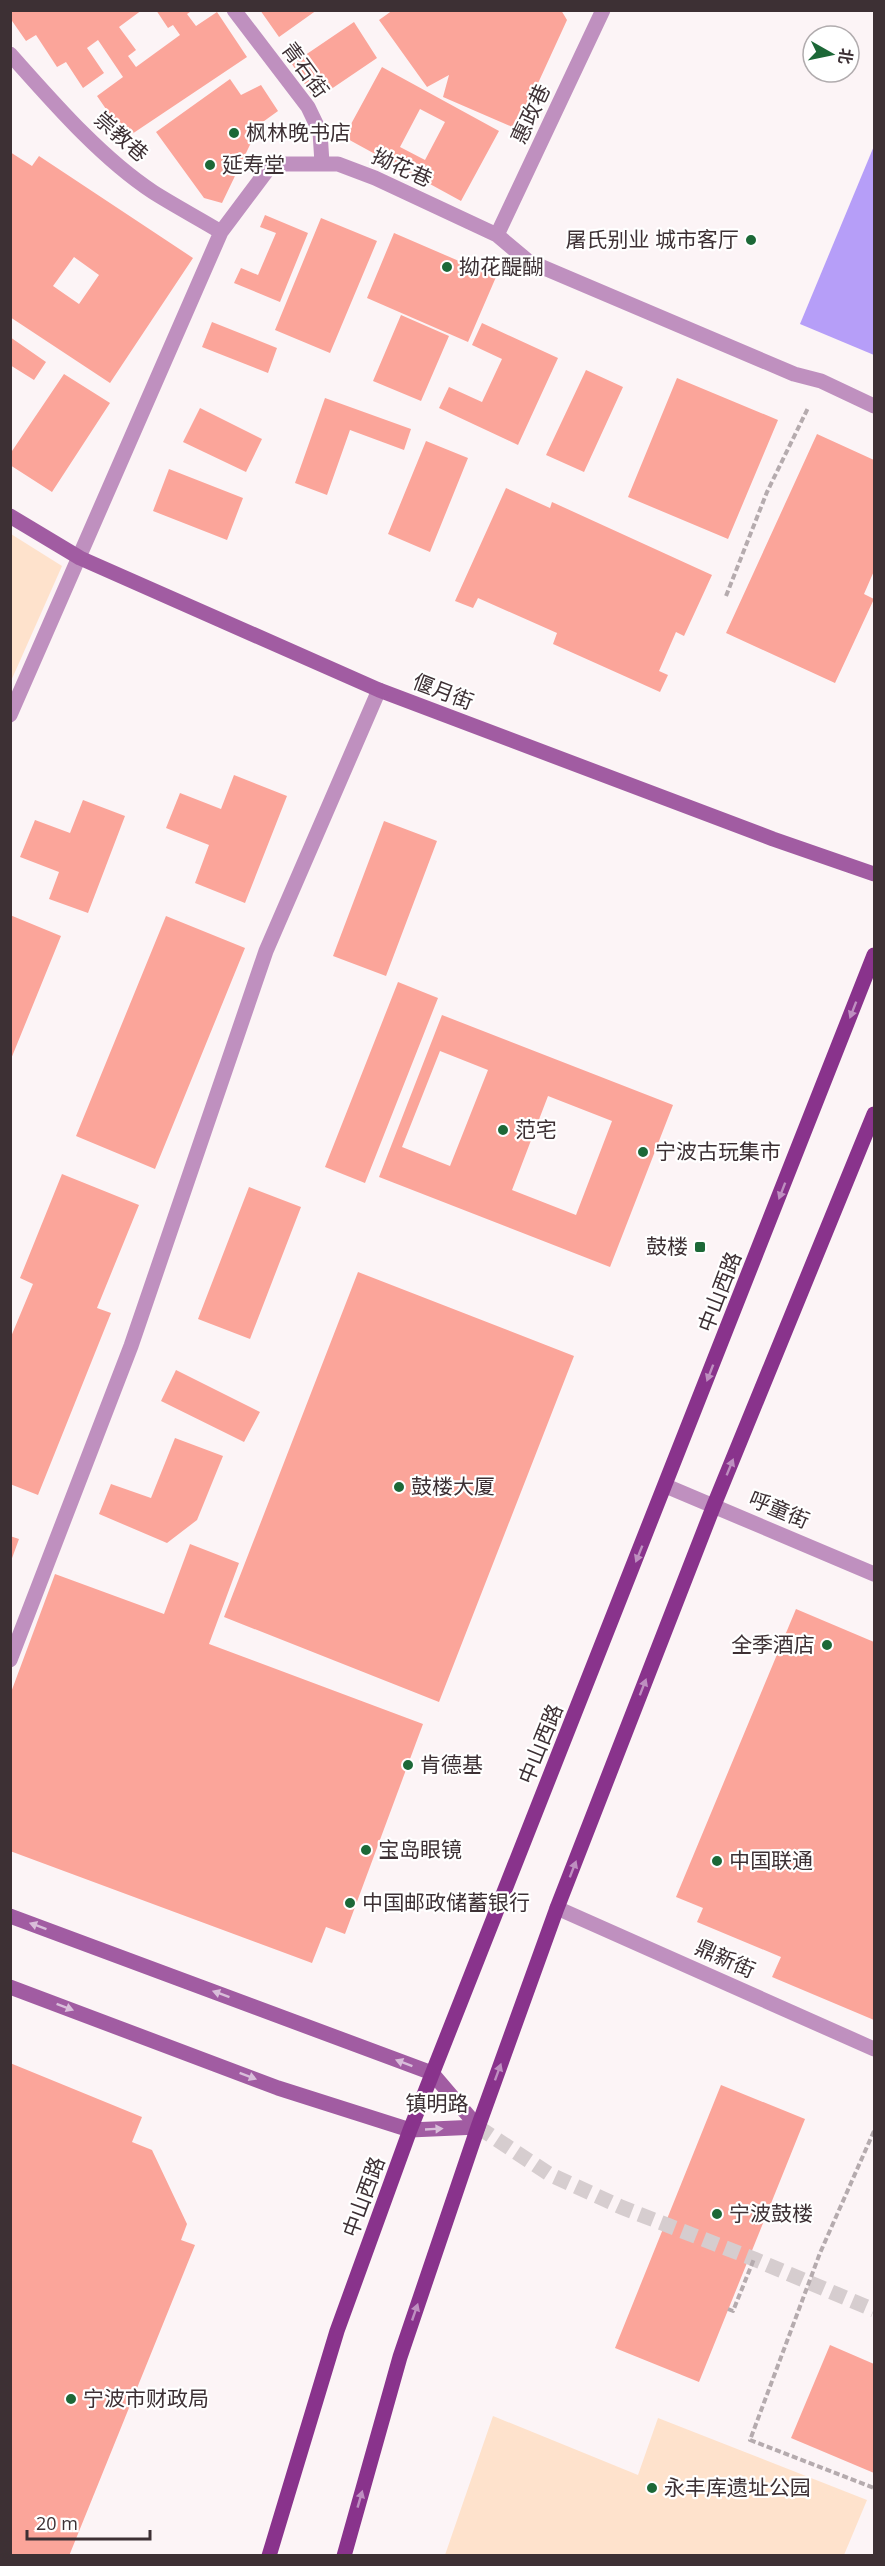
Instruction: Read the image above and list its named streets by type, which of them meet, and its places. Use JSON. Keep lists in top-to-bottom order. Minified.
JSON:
{"streets":{"main road":["偃月街","中山西路","镇明路"],"street":["青石街","惠政巷","崇教巷","拗花巷","呼童街","鼎新街"]},"crossings":[["青石街","拗花巷"],["惠政巷","拗花巷"],["崇教巷","拗花巷"],["拗花巷","偃月街"],["中山西路","呼童街"],["中山西路","镇明路"]],"places":{"other":["枫林晚书店","延寿堂","屠氏别业 城市客厅","拗花醍醐","范宅","宁波古玩集市","鼓楼大厦","全季酒店","肯德基","宝岛眼镜","中国联通","中国邮政储蓄银行","宁波鼓楼","宁波市财政局","永丰库遗址公园"],"transit":["鼓楼"]},"scale_bar":"20 m","north":"right"}
